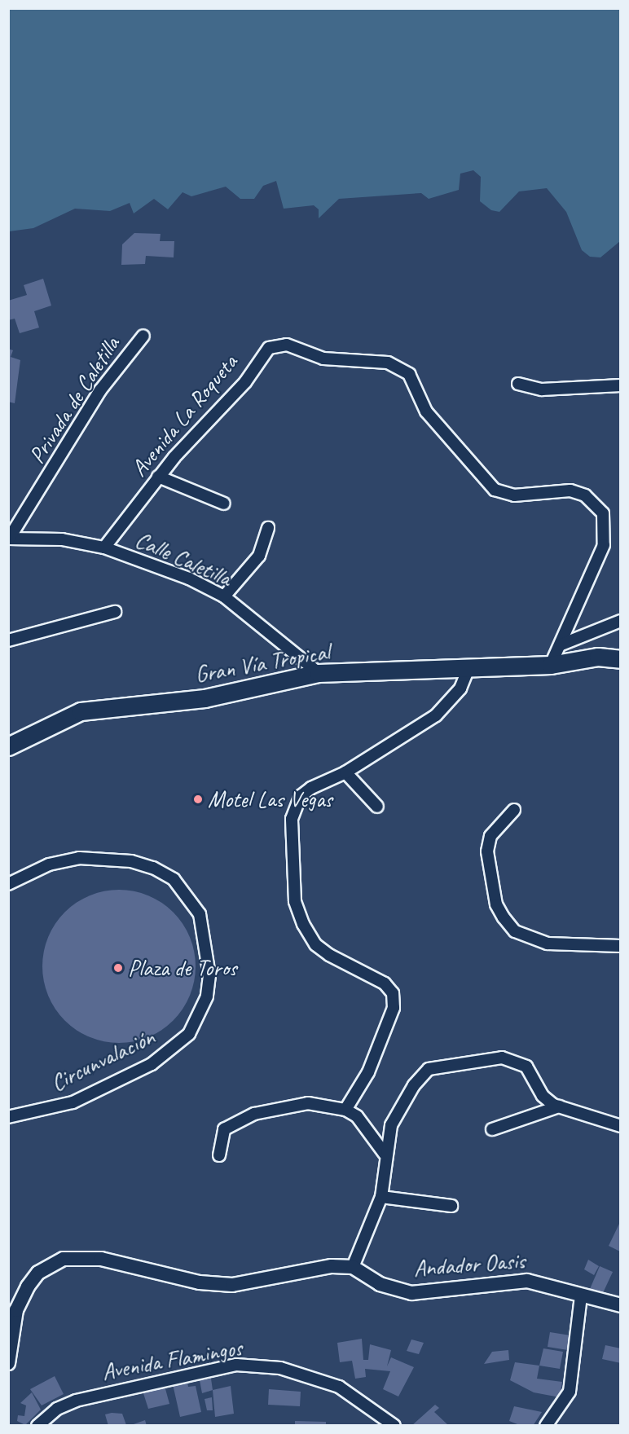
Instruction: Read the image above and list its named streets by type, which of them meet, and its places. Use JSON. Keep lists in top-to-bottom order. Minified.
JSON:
{"streets":{"main road":["Gran Vía Tropical"],"street":["Privada de Caletilla","Avenida La Roqueta","Calle Caletilla","Circunvalación","Andador Oasis","Avenida Flamingos"]},"crossings":[["Privada de Caletilla","Calle Caletilla"],["Avenida La Roqueta","Calle Caletilla"],["Avenida La Roqueta","Gran Vía Tropical"],["Calle Caletilla","Gran Vía Tropical"]],"places":["Motel Las Vegas","Plaza de Toros"]}
